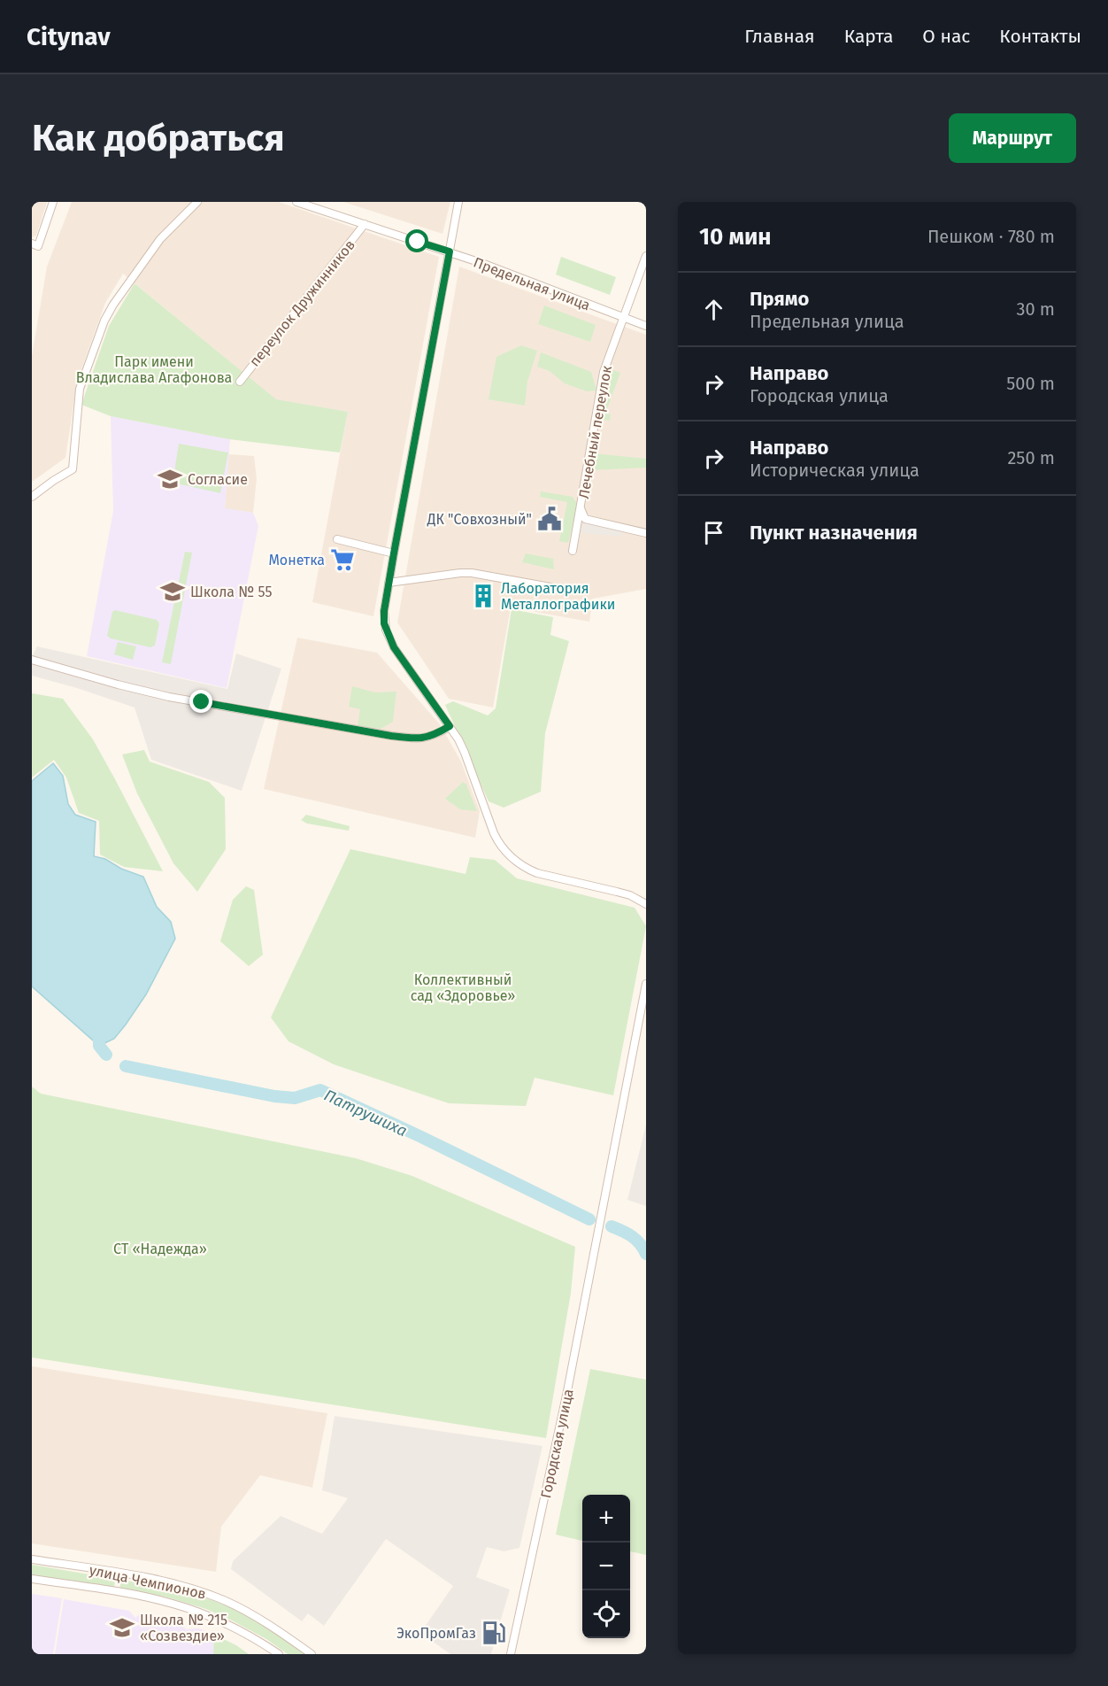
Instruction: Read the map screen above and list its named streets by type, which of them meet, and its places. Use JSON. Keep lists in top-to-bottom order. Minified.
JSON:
{"streets":{"street":["Предельная улица","переулок Дружинников","Лечебный переулок","Городская улица","улица Чемпионов"]},"crossings":[["Предельная улица","переулок Дружинников"],["Предельная улица","Лечебный переулок"]],"water":["Патрушиха"],"parks":["Парк имени Владислава Агафонова","Коллективный сад «Здоровье»","СТ «Надежда»"],"places":{"school or university":["Согласие","Школа № 55","Школа № 215 «Созвездие»"],"public building":["ДК \"Совхозный\""],"supermarket":["Монетка"],"building":["Лаборатория Металлографики"],"fuel station":["ЭкоПромГаз"]},"page":{"header":"Citynav","nav":["Главная","Карта","О нас","Контакты"],"buttons":"Маршрут","title":"Как добраться","heading":["10 мин","Пешком · 780 m"],"list":[["Прямо","Предельная улица","30 m"],["Направо","Городская улица","500 m"],["Направо","Историческая улица","250 m"],"Пункт назначения"],"map_buttons":["+","−"]}}
